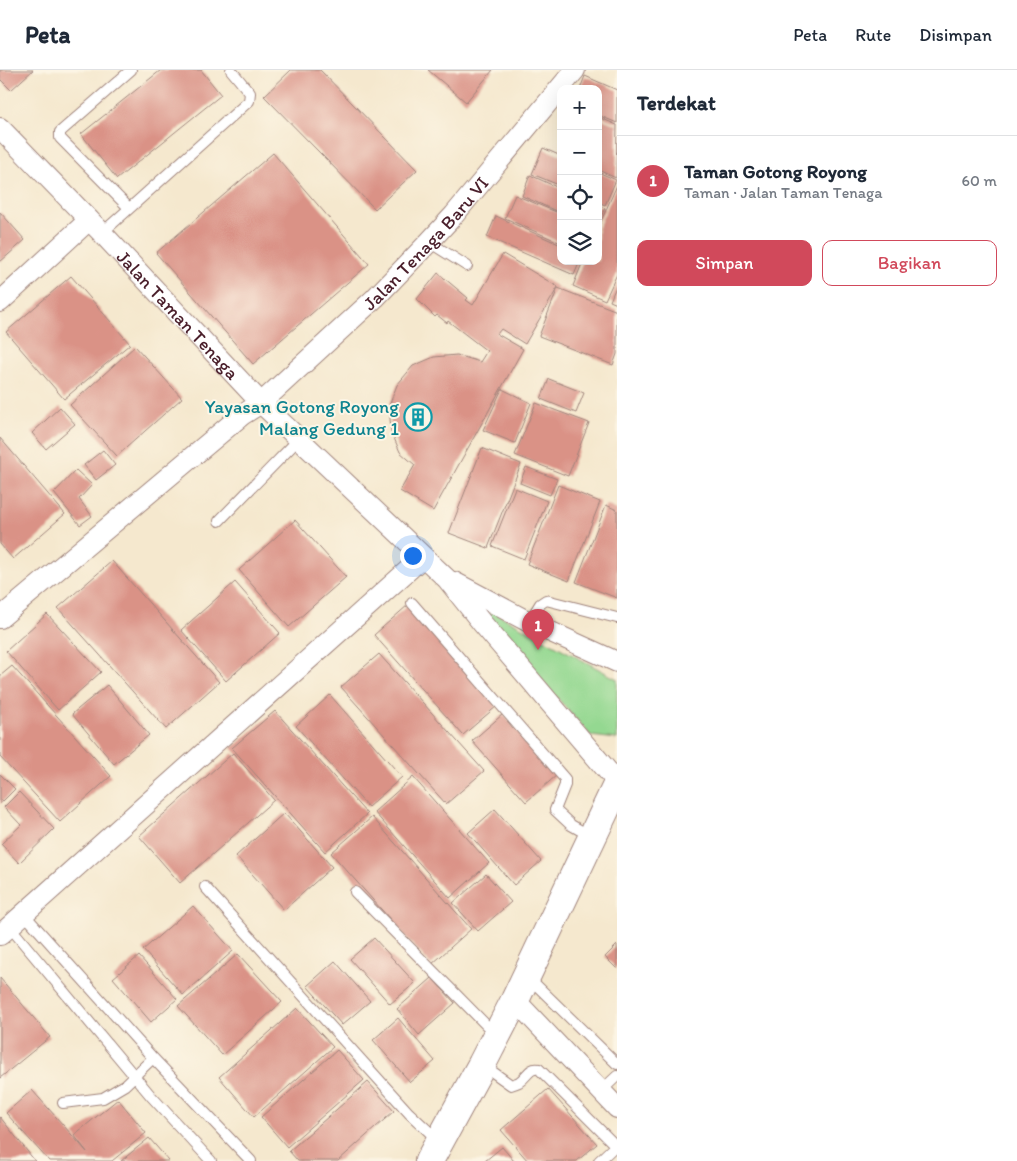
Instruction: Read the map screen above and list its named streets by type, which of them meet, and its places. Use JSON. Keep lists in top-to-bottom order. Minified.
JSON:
{"streets":{"street":["Jalan Tenaga Baru VI","Jalan Taman Tenaga"]},"crossings":[["Jalan Tenaga Baru VI","Jalan Taman Tenaga"]],"places":{"building":["Yayasan Gotong Royong Malang Gedung 1"]},"page":{"header":"Peta","nav":["Peta","Rute","Disimpan"],"heading":"Terdekat","map_buttons":["+","−"],"list":[{"mark":"1","name":"Taman Gotong Royong","note":"Taman · Jalan Taman Tenaga","value":"60 m"}],"buttons":["Simpan","Bagikan"],"pins":"1"}}
